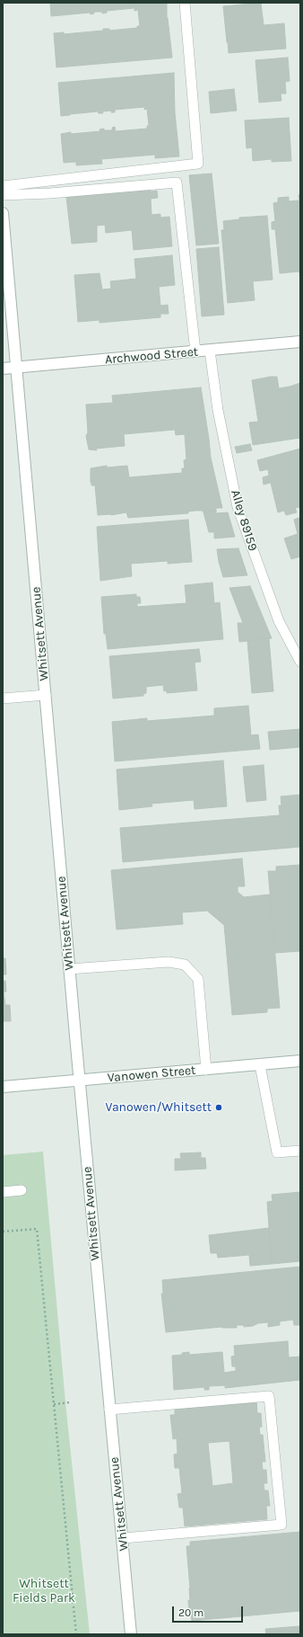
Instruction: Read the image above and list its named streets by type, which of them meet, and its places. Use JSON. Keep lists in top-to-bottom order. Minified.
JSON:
{"streets":{"main road":["Archwood Street","Whitsett Avenue","Vanowen Street"],"lane":["Alley 89159"]},"crossings":[["Archwood Street","Alley 89159"],["Archwood Street","Whitsett Avenue"],["Whitsett Avenue","Vanowen Street"]],"parks":["Whitsett Fields Park"],"places":["Vanowen/Whitsett"],"scale_bar":"20 m"}
